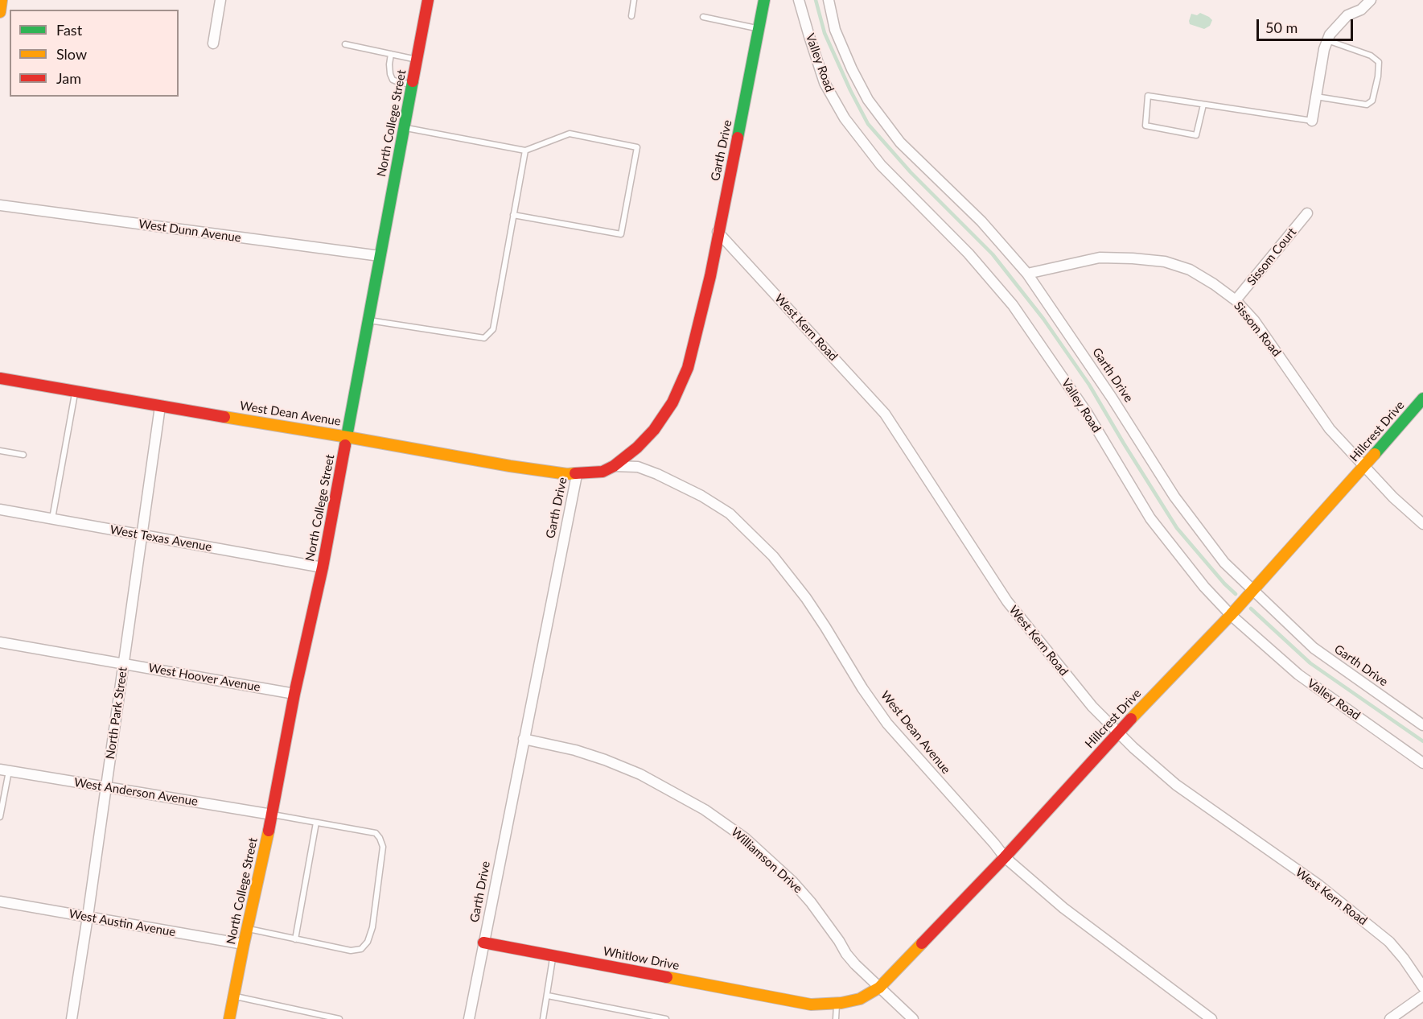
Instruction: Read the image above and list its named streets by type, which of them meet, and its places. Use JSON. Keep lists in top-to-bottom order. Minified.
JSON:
{"streets":{"street":["Valley Road","North College Street","Garth Drive","West Dunn Avenue","Sissom Court","West Kern Road","Sissom Road","West Dean Avenue","Hillcrest Drive","West Texas Avenue","West Hoover Avenue","North Park Street","West Anderson Avenue","Williamson Drive","West Austin Avenue","Whitlow Drive"]},"crossings":[["Valley Road","Hillcrest Drive"],["North College Street","West Dunn Avenue"],["North College Street","West Dean Avenue"],["North College Street","West Texas Avenue"],["North College Street","West Hoover Avenue"],["North College Street","West Anderson Avenue"],["North College Street","West Austin Avenue"],["Garth Drive","West Kern Road"],["Garth Drive","Sissom Road"],["Garth Drive","West Dean Avenue"],["Garth Drive","Hillcrest Drive"],["Garth Drive","Williamson Drive"],["Garth Drive","Whitlow Drive"],["Sissom Court","Sissom Road"],["West Kern Road","Hillcrest Drive"],["Sissom Road","Hillcrest Drive"],["West Dean Avenue","Hillcrest Drive"],["West Dean Avenue","North Park Street"],["Hillcrest Drive","Williamson Drive"],["Hillcrest Drive","Whitlow Drive"],["West Texas Avenue","North Park Street"],["West Hoover Avenue","North Park Street"],["North Park Street","West Anderson Avenue"],["North Park Street","West Austin Avenue"]],"legend":["Fast","Slow","Jam"],"scale_bar":"50 m"}
